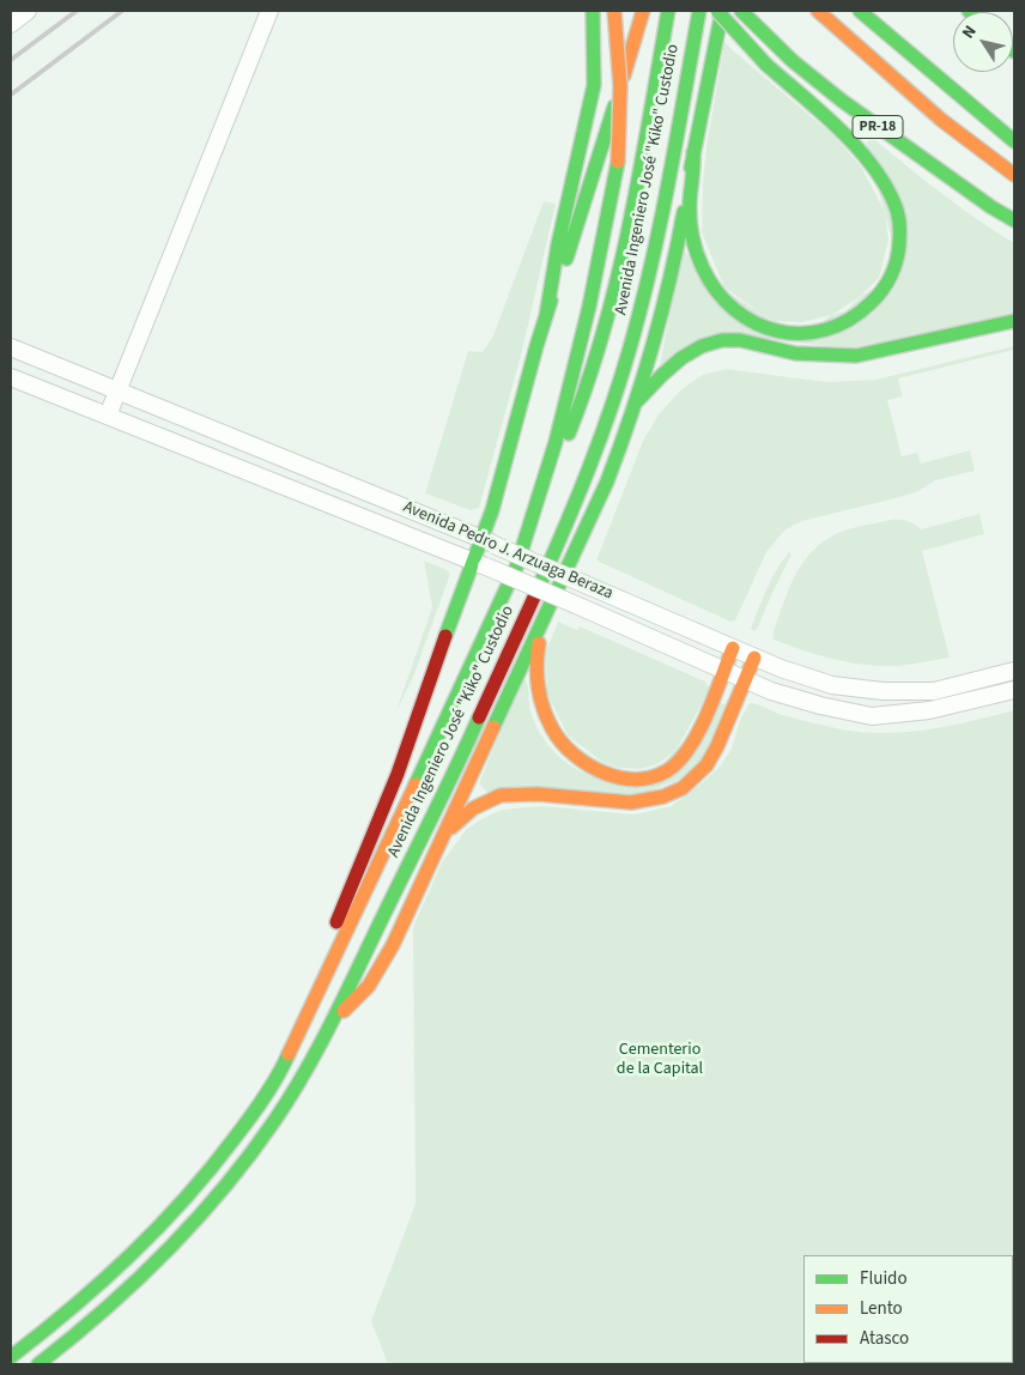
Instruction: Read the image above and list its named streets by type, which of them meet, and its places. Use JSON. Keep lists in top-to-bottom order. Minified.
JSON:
{"streets":{"main road":["PR-18","Avenida Ingeniero José \"Kiko\" Custodio"],"street":["Avenida Pedro J. Arzuaga Beraza"]},"parks":["Cementerio de la Capital"],"legend":["Fluido","Lento","Atasco"],"north":"top left"}
